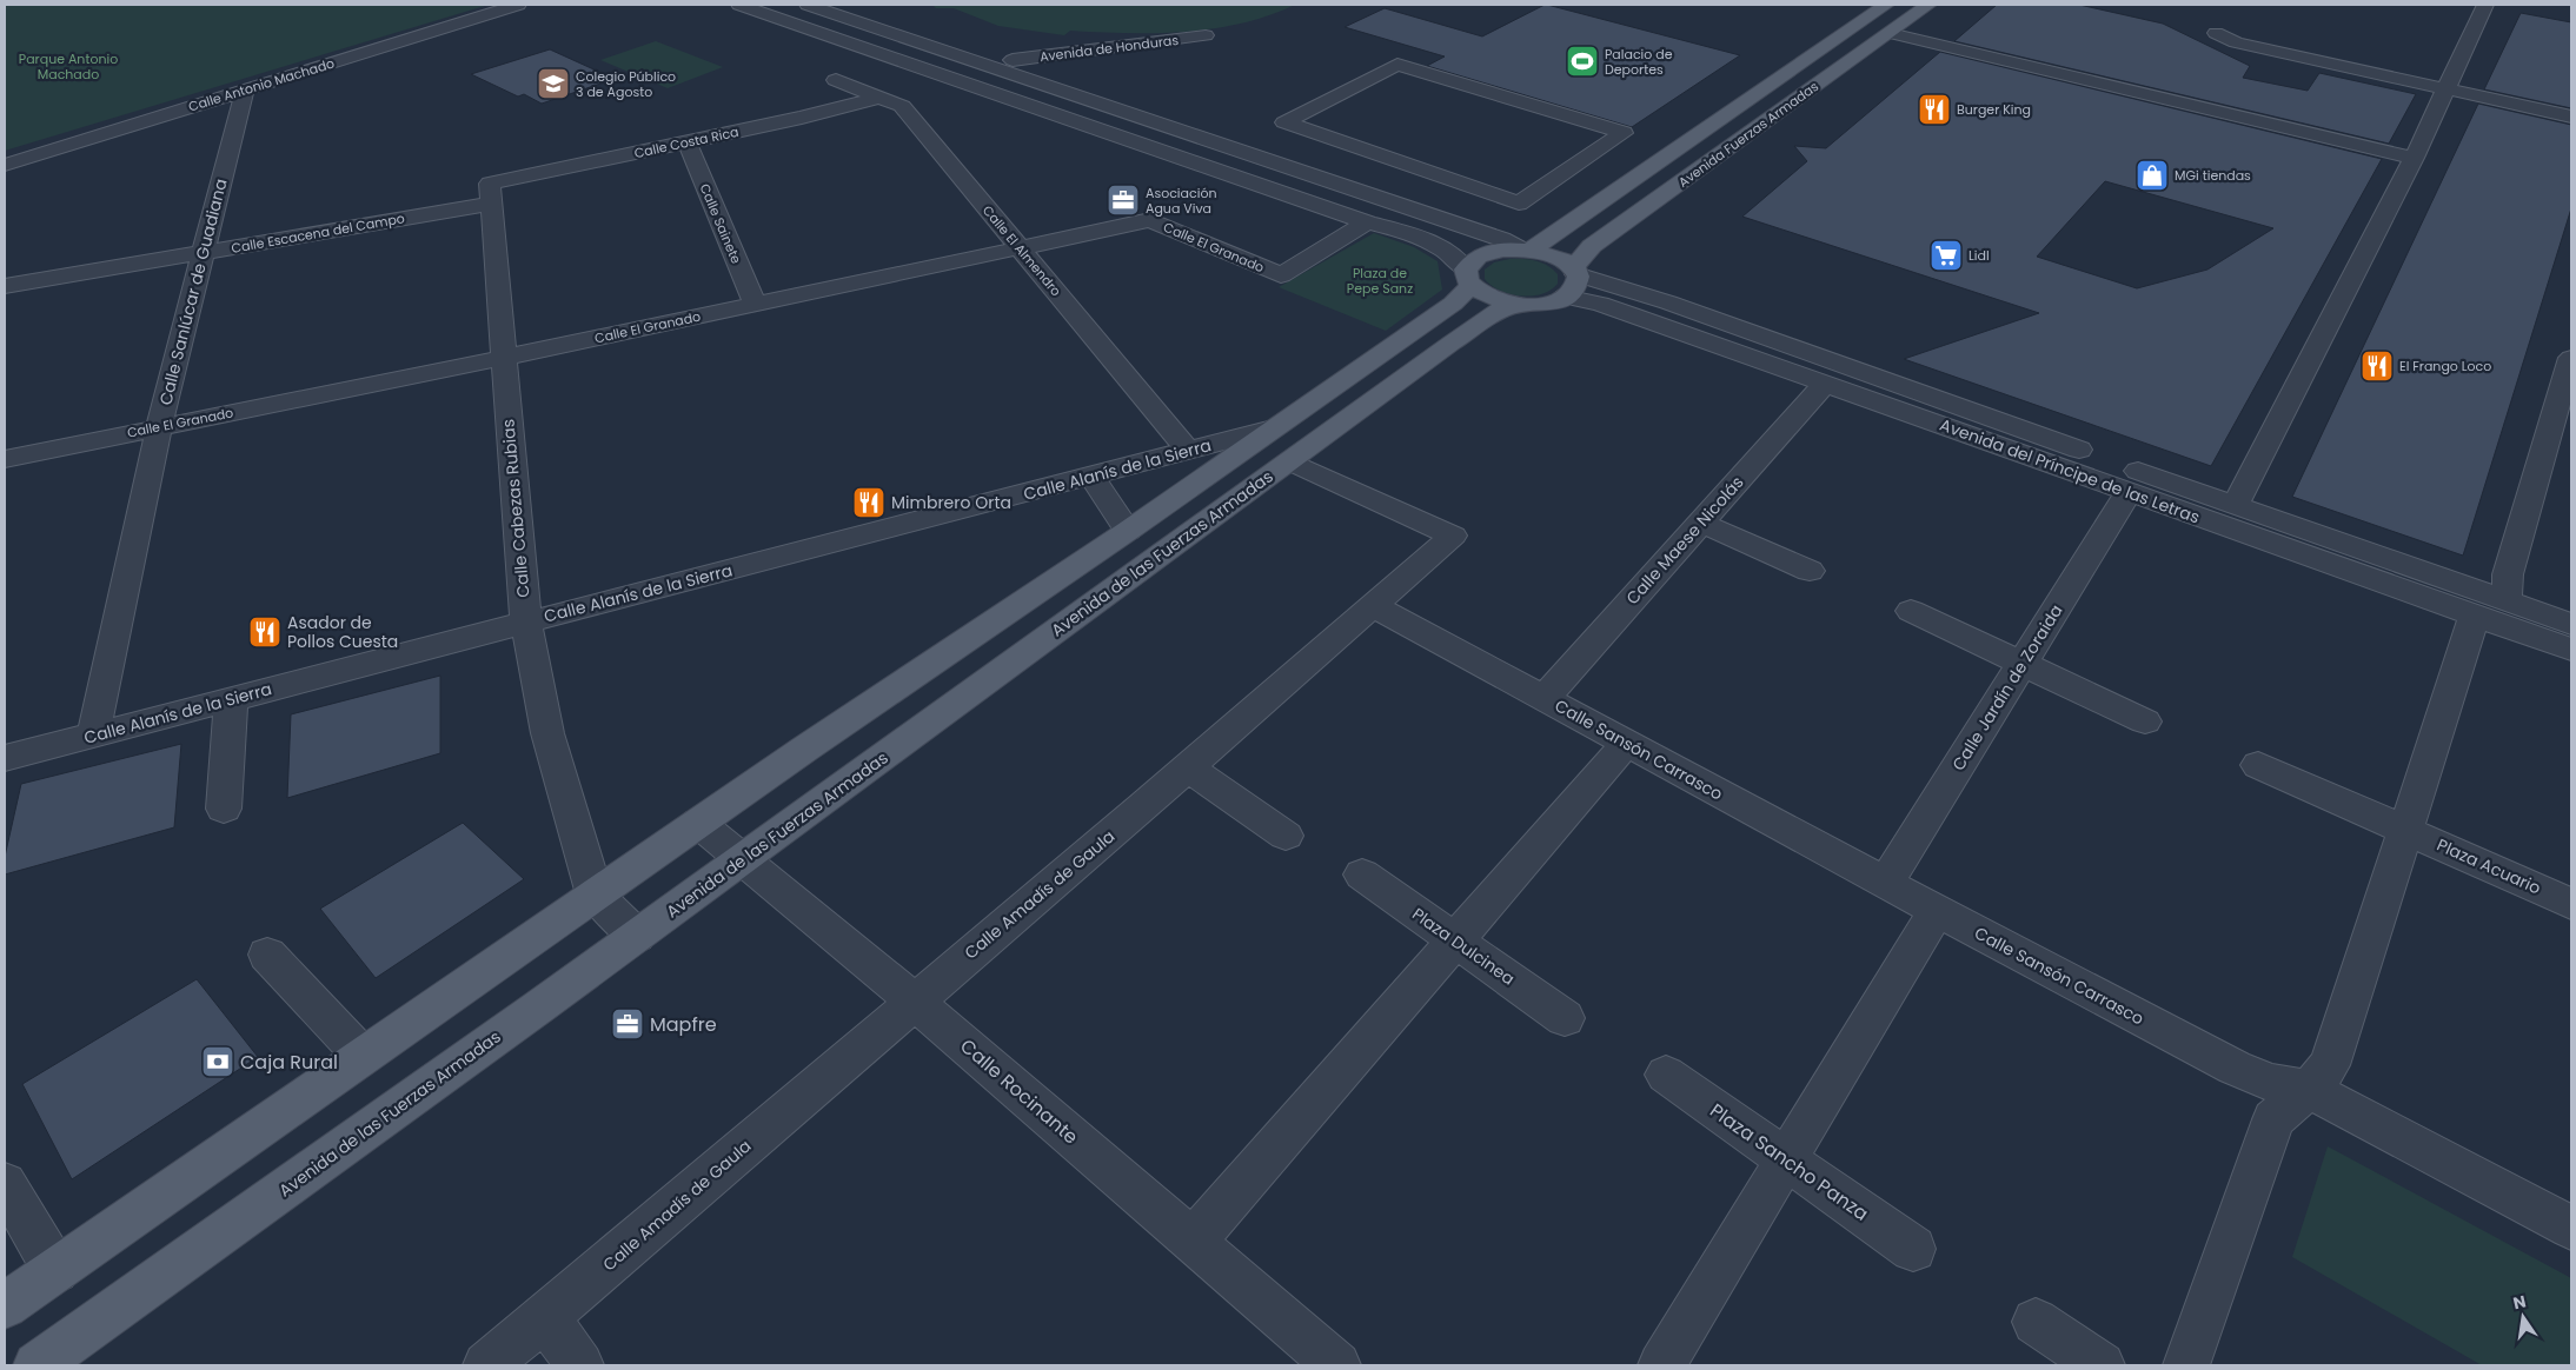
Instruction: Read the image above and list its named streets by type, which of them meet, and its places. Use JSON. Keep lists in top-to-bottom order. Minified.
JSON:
{"streets":{"main road":["Avenida Fuerzas Armadas","Avenida de las Fuerzas Armadas"],"street":["Avenida de Honduras","Calle Antonio Machado","Calle Costa Rica","Calle Sainete","Calle Escacena del Campo","Calle El Granado","Calle El Almendro","Calle Sanlúcar de Guadiana","Calle Alanís de la Sierra","Avenida del Príncipe de las Letras","Calle Cabezas Rubias","Calle Maese Nicolás","Calle Jardín de Zoraida","Calle Sansón Carrasco","Plaza Acuario","Calle Amadís de Gaula","Plaza Dulcinea","Calle Rocinante","Plaza Sancho Panza"]},"crossings":[["Calle Antonio Machado","Calle Sanlúcar de Guadiana"],["Avenida Fuerzas Armadas","Avenida del Príncipe de las Letras"],["Calle Costa Rica","Calle Sainete"],["Calle Costa Rica","Calle Escacena del Campo"],["Calle Costa Rica","Calle El Almendro"],["Calle Costa Rica","Calle Cabezas Rubias"],["Calle Sainete","Calle El Granado"],["Calle Escacena del Campo","Calle Sanlúcar de Guadiana"],["Calle Escacena del Campo","Calle Cabezas Rubias"],["Calle El Granado","Calle El Almendro"],["Calle El Granado","Calle Sanlúcar de Guadiana"],["Calle El Granado","Calle Cabezas Rubias"],["Calle El Almendro","Calle Alanís de la Sierra"],["Calle Sanlúcar de Guadiana","Calle Alanís de la Sierra"],["Calle Alanís de la Sierra","Calle Cabezas Rubias"],["Avenida del Príncipe de las Letras","Calle Maese Nicolás"],["Avenida del Príncipe de las Letras","Calle Jardín de Zoraida"],["Calle Maese Nicolás","Calle Sansón Carrasco"],["Avenida de las Fuerzas Armadas","Calle Amadís de Gaula"],["Avenida de las Fuerzas Armadas","Calle Rocinante"],["Calle Jardín de Zoraida","Calle Sansón Carrasco"],["Calle Sansón Carrasco","Calle Amadís de Gaula"],["Calle Amadís de Gaula","Calle Rocinante"]],"parks":["Parque Antonio Machado","Plaza de Pepe Sanz"],"places":{"sports":["Palacio de Deportes"],"school or university":["Colegio Público 3 de Agosto"],"restaurant":["Burger King","El Frango Loco","Mimbrero Orta","Asador de Pollos Cuesta"],"shop":["MGi tiendas"],"office":["Asociación Agua Viva","Mapfre"],"supermarket":["Lidl"],"bank":["Caja Rural"]},"north":"top"}
